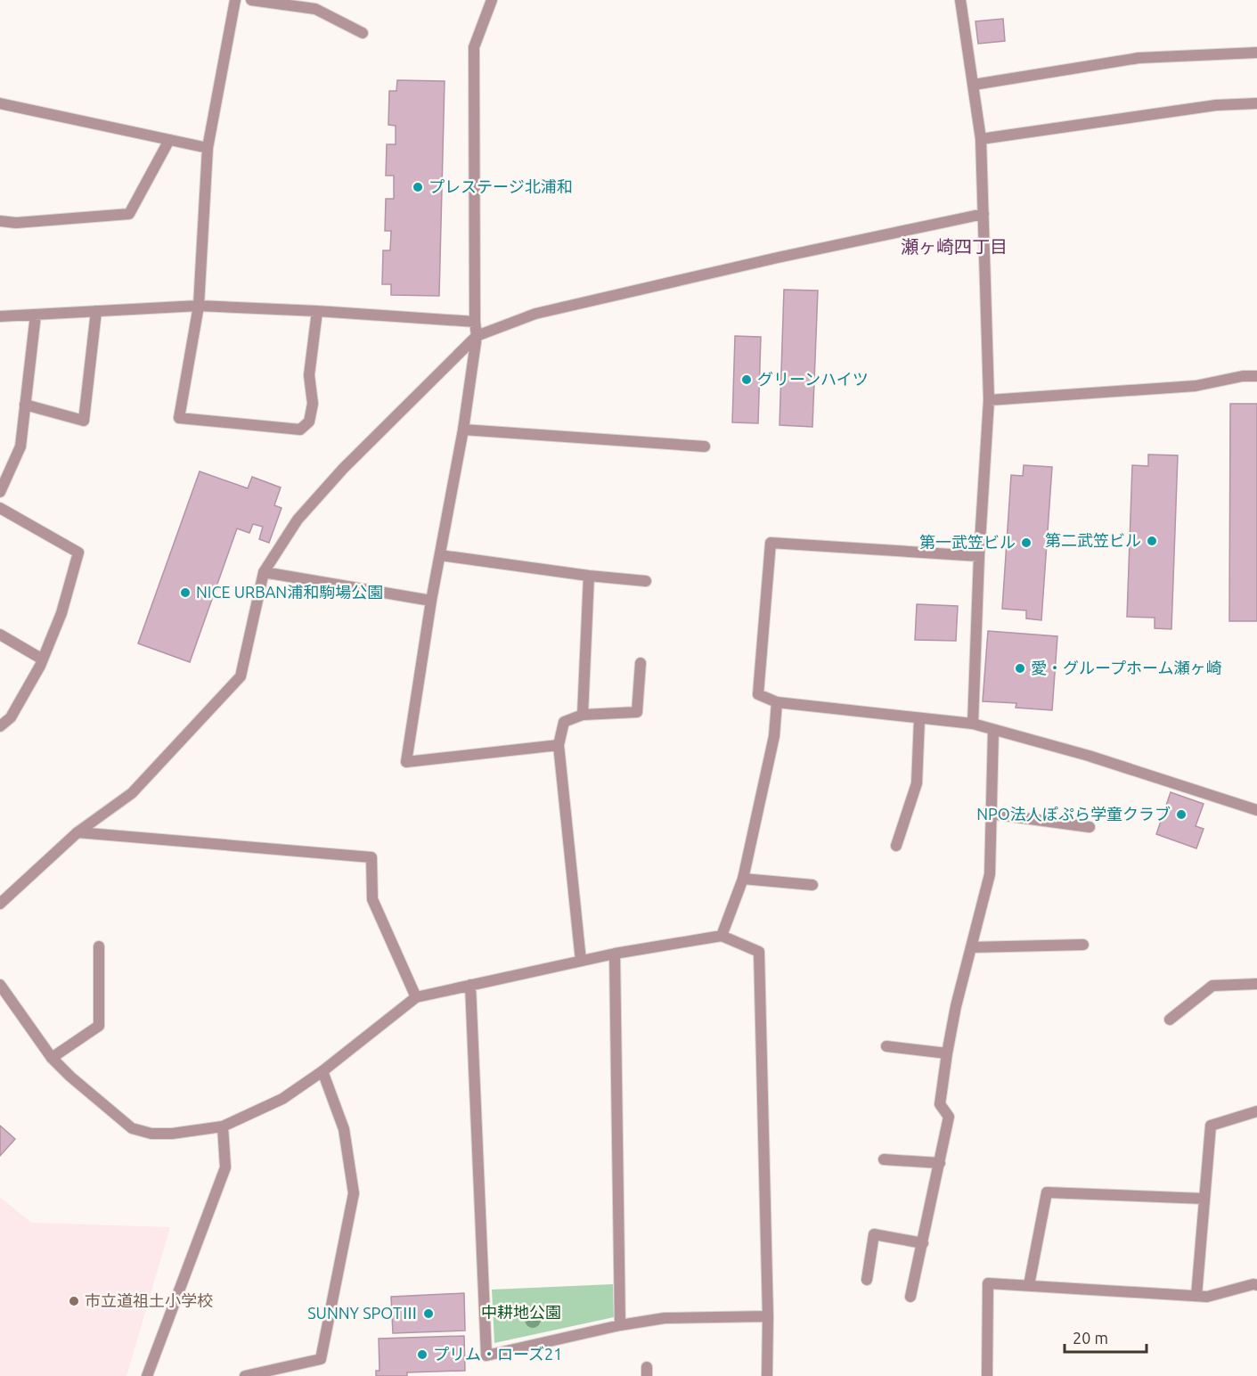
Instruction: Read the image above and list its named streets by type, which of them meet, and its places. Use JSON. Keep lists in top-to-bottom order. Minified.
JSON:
{"districts":["瀬ヶ崎四丁目"],"parks":["中耕地公園"],"places":["プレステージ北浦和","グリーンハイツ","第二武笠ビル","第一武笠ビル","NICE URBAN浦和駒場公園","愛・グループホーム瀬ヶ崎","NPO法人ぽぷら学童クラブ","市立道祖土小学校","SUNNY SPOTⅢ","プリム・ローズ21"],"scale_bar":"20 m"}
